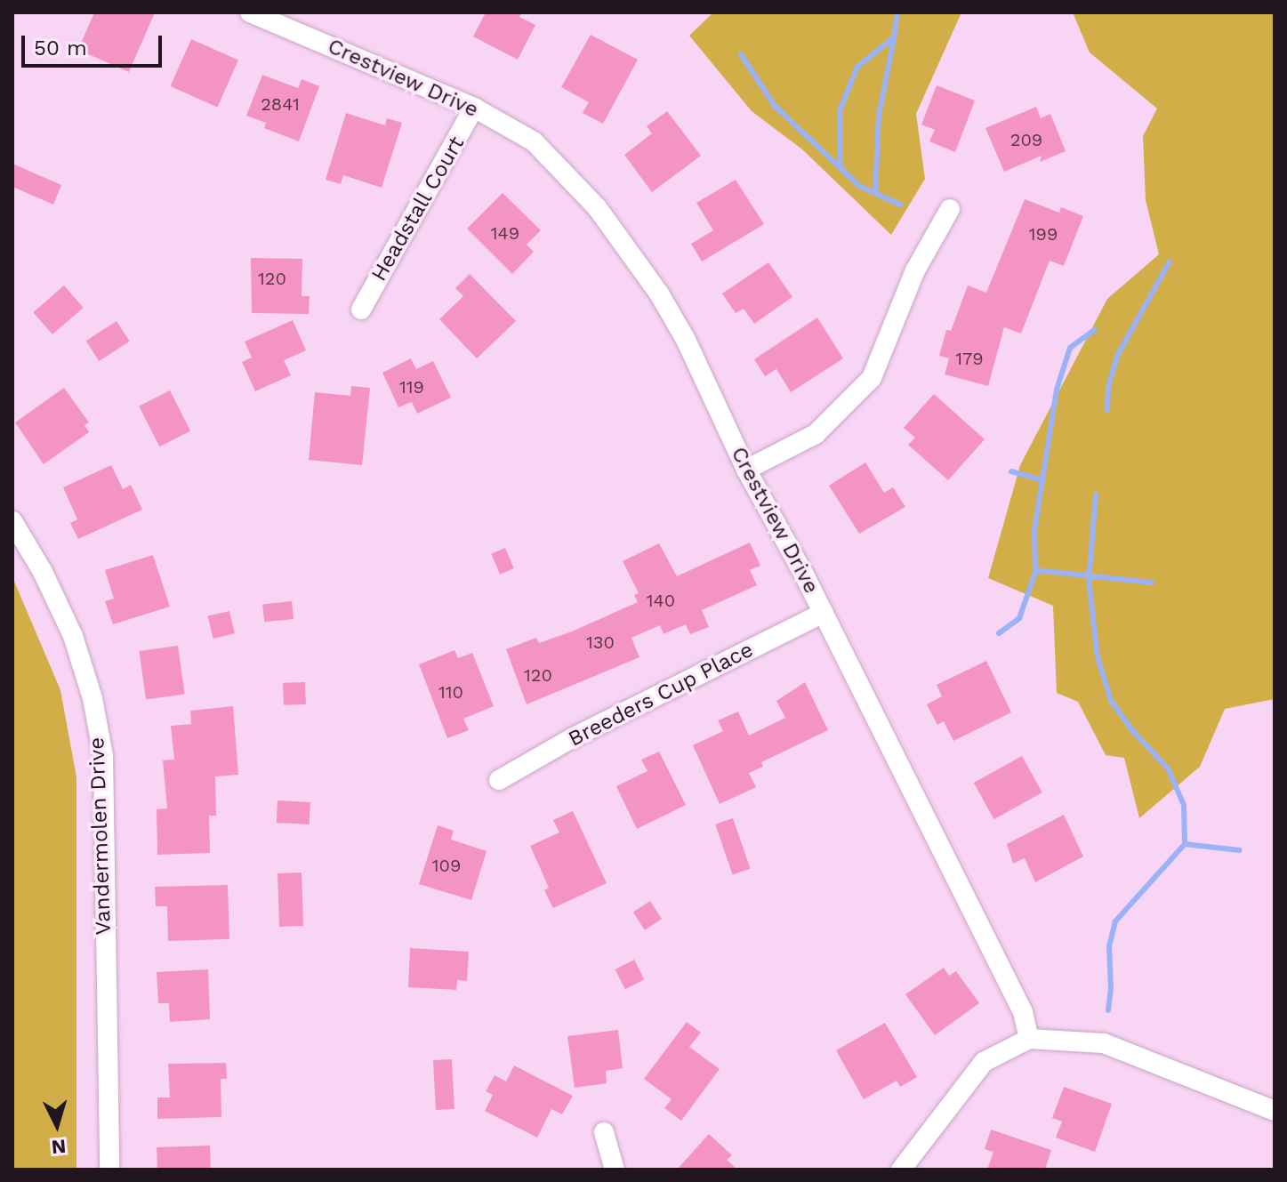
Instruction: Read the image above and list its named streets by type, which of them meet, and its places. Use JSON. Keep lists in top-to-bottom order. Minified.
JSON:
{"streets":{"street":["Crestview Drive","Headstall Court","Breeders Cup Place","Vandermolen Drive"]},"crossings":[["Crestview Drive","Headstall Court"],["Crestview Drive","Breeders Cup Place"]],"house_numbers":["2841","209","149","199","120","179","119","140","130","120","110","109"],"scale_bar":"50 m","north":"bottom"}
